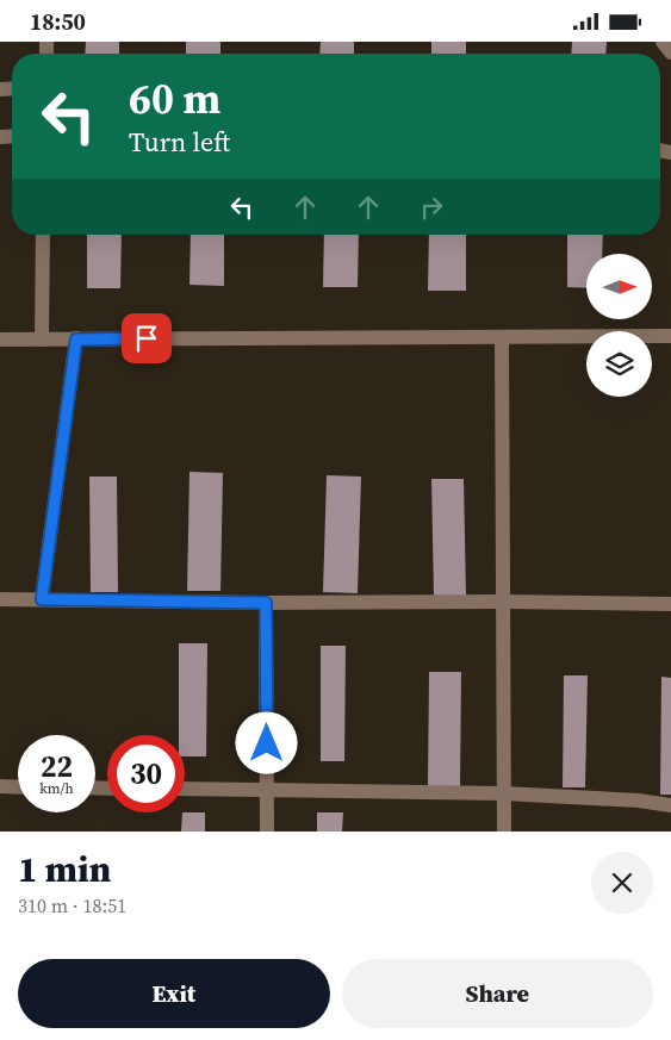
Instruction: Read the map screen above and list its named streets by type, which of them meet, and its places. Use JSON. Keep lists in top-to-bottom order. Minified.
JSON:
{"north":"right","page":{"status":"18:50","turn":["60 m","Turn left"],"speed":"22 km/h","limit":"30","heading":["1 min","310 m · 18:51"],"buttons":["Exit","Share"]}}
